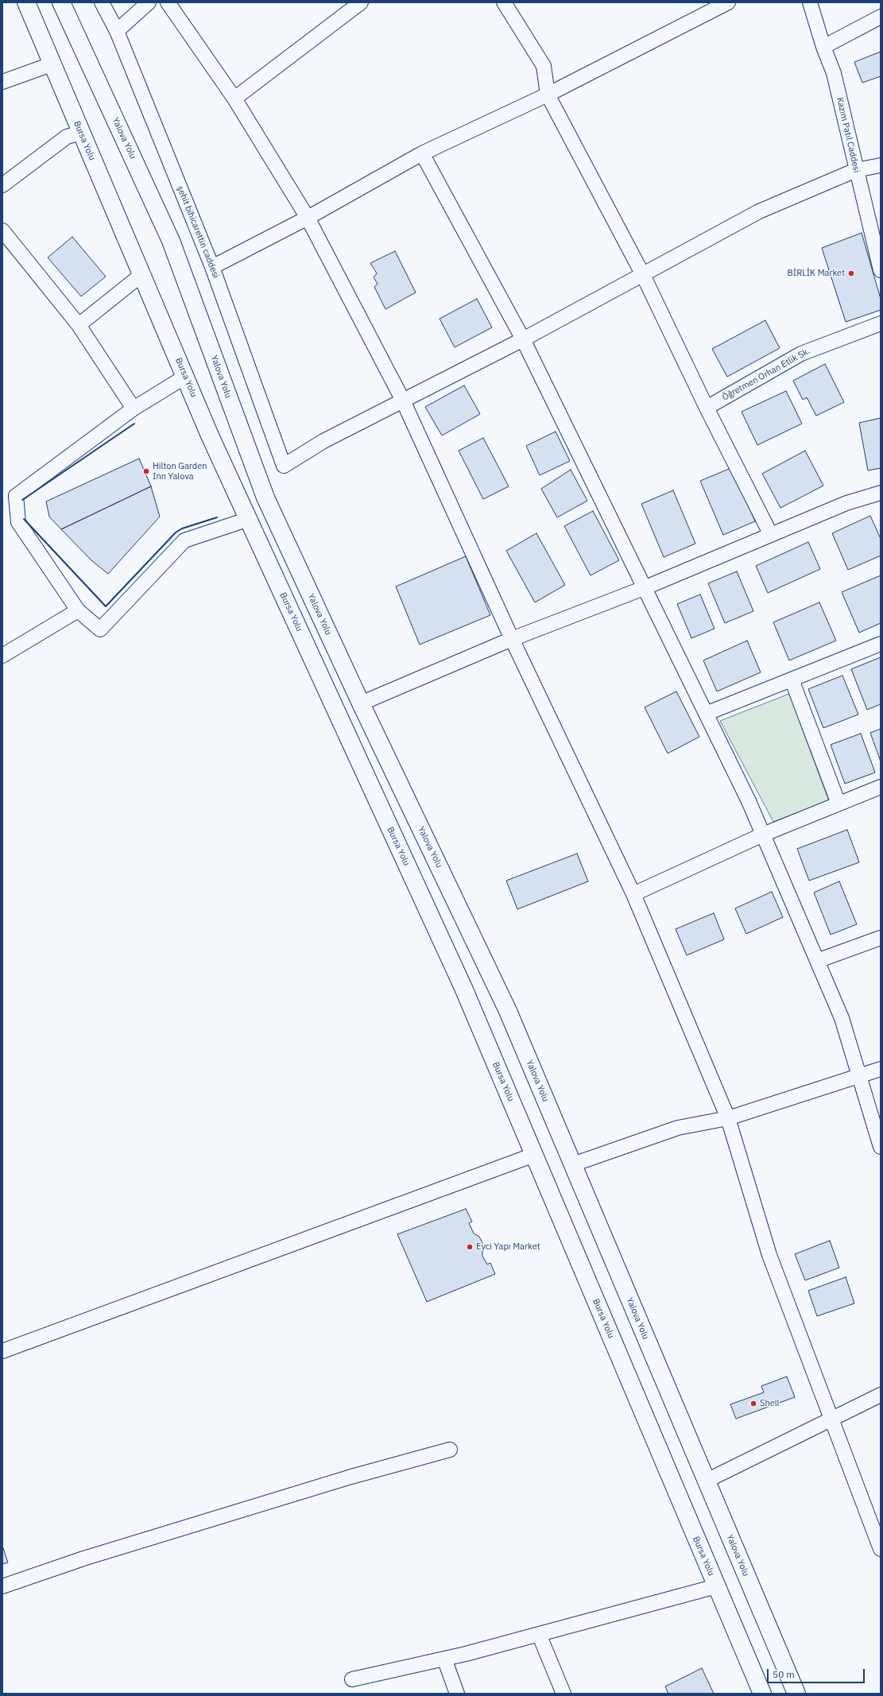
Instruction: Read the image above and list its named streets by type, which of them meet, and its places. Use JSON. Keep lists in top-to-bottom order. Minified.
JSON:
{"streets":{"highway":["Yalova Yolu","Bursa Yolu"],"street":["Kazım Patıl Caddesi","şehit bihicarettin caddesi","Öğretmen Orhan Etlik Sk."]},"places":["BİRLİK Market","Hilton Garden Inn Yalova","Evci Yapı Market","Shell"],"scale_bar":"50 m"}
